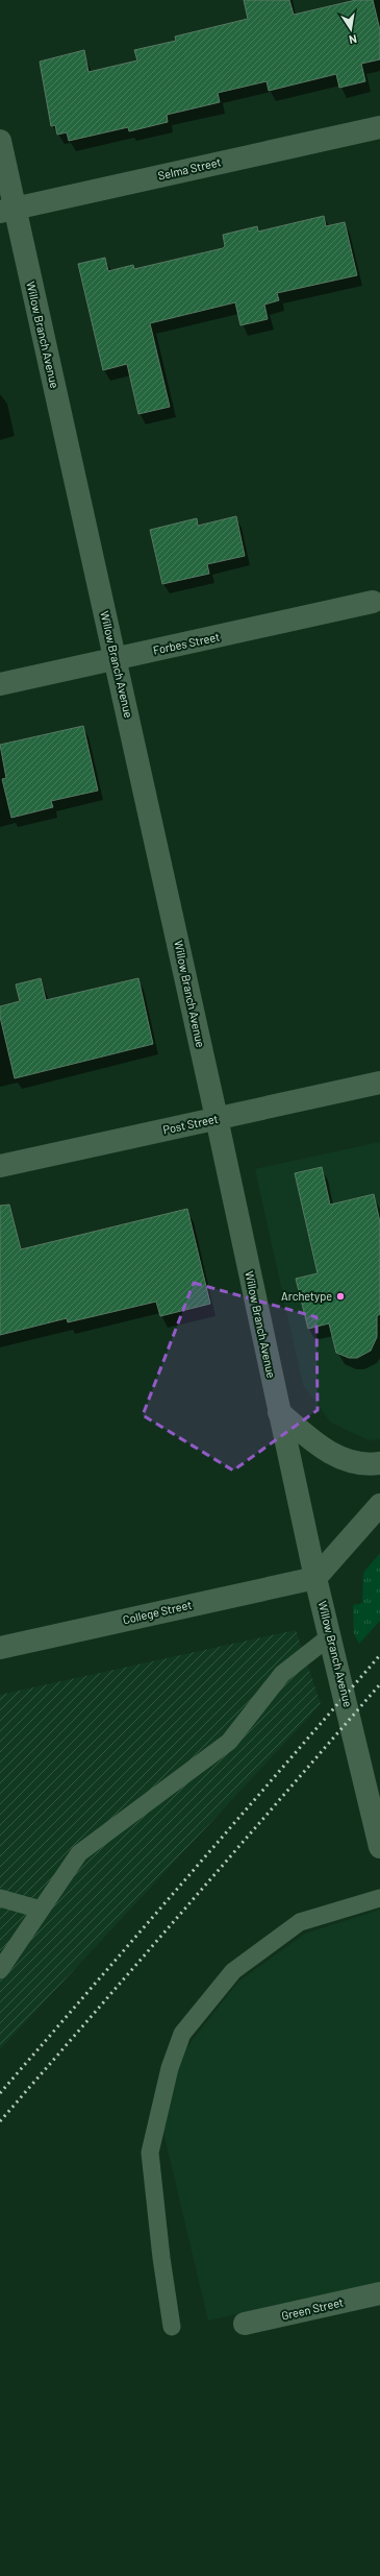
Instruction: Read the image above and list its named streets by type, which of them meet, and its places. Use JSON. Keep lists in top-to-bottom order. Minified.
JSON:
{"streets":{"street":["Selma Street","Willow Branch Avenue","Forbes Street","Post Street","College Street","Green Street"]},"crossings":[["Selma Street","Willow Branch Avenue"],["Willow Branch Avenue","Forbes Street"],["Willow Branch Avenue","Post Street"],["Willow Branch Avenue","College Street"]],"places":["Archetype"],"north":"bottom"}
